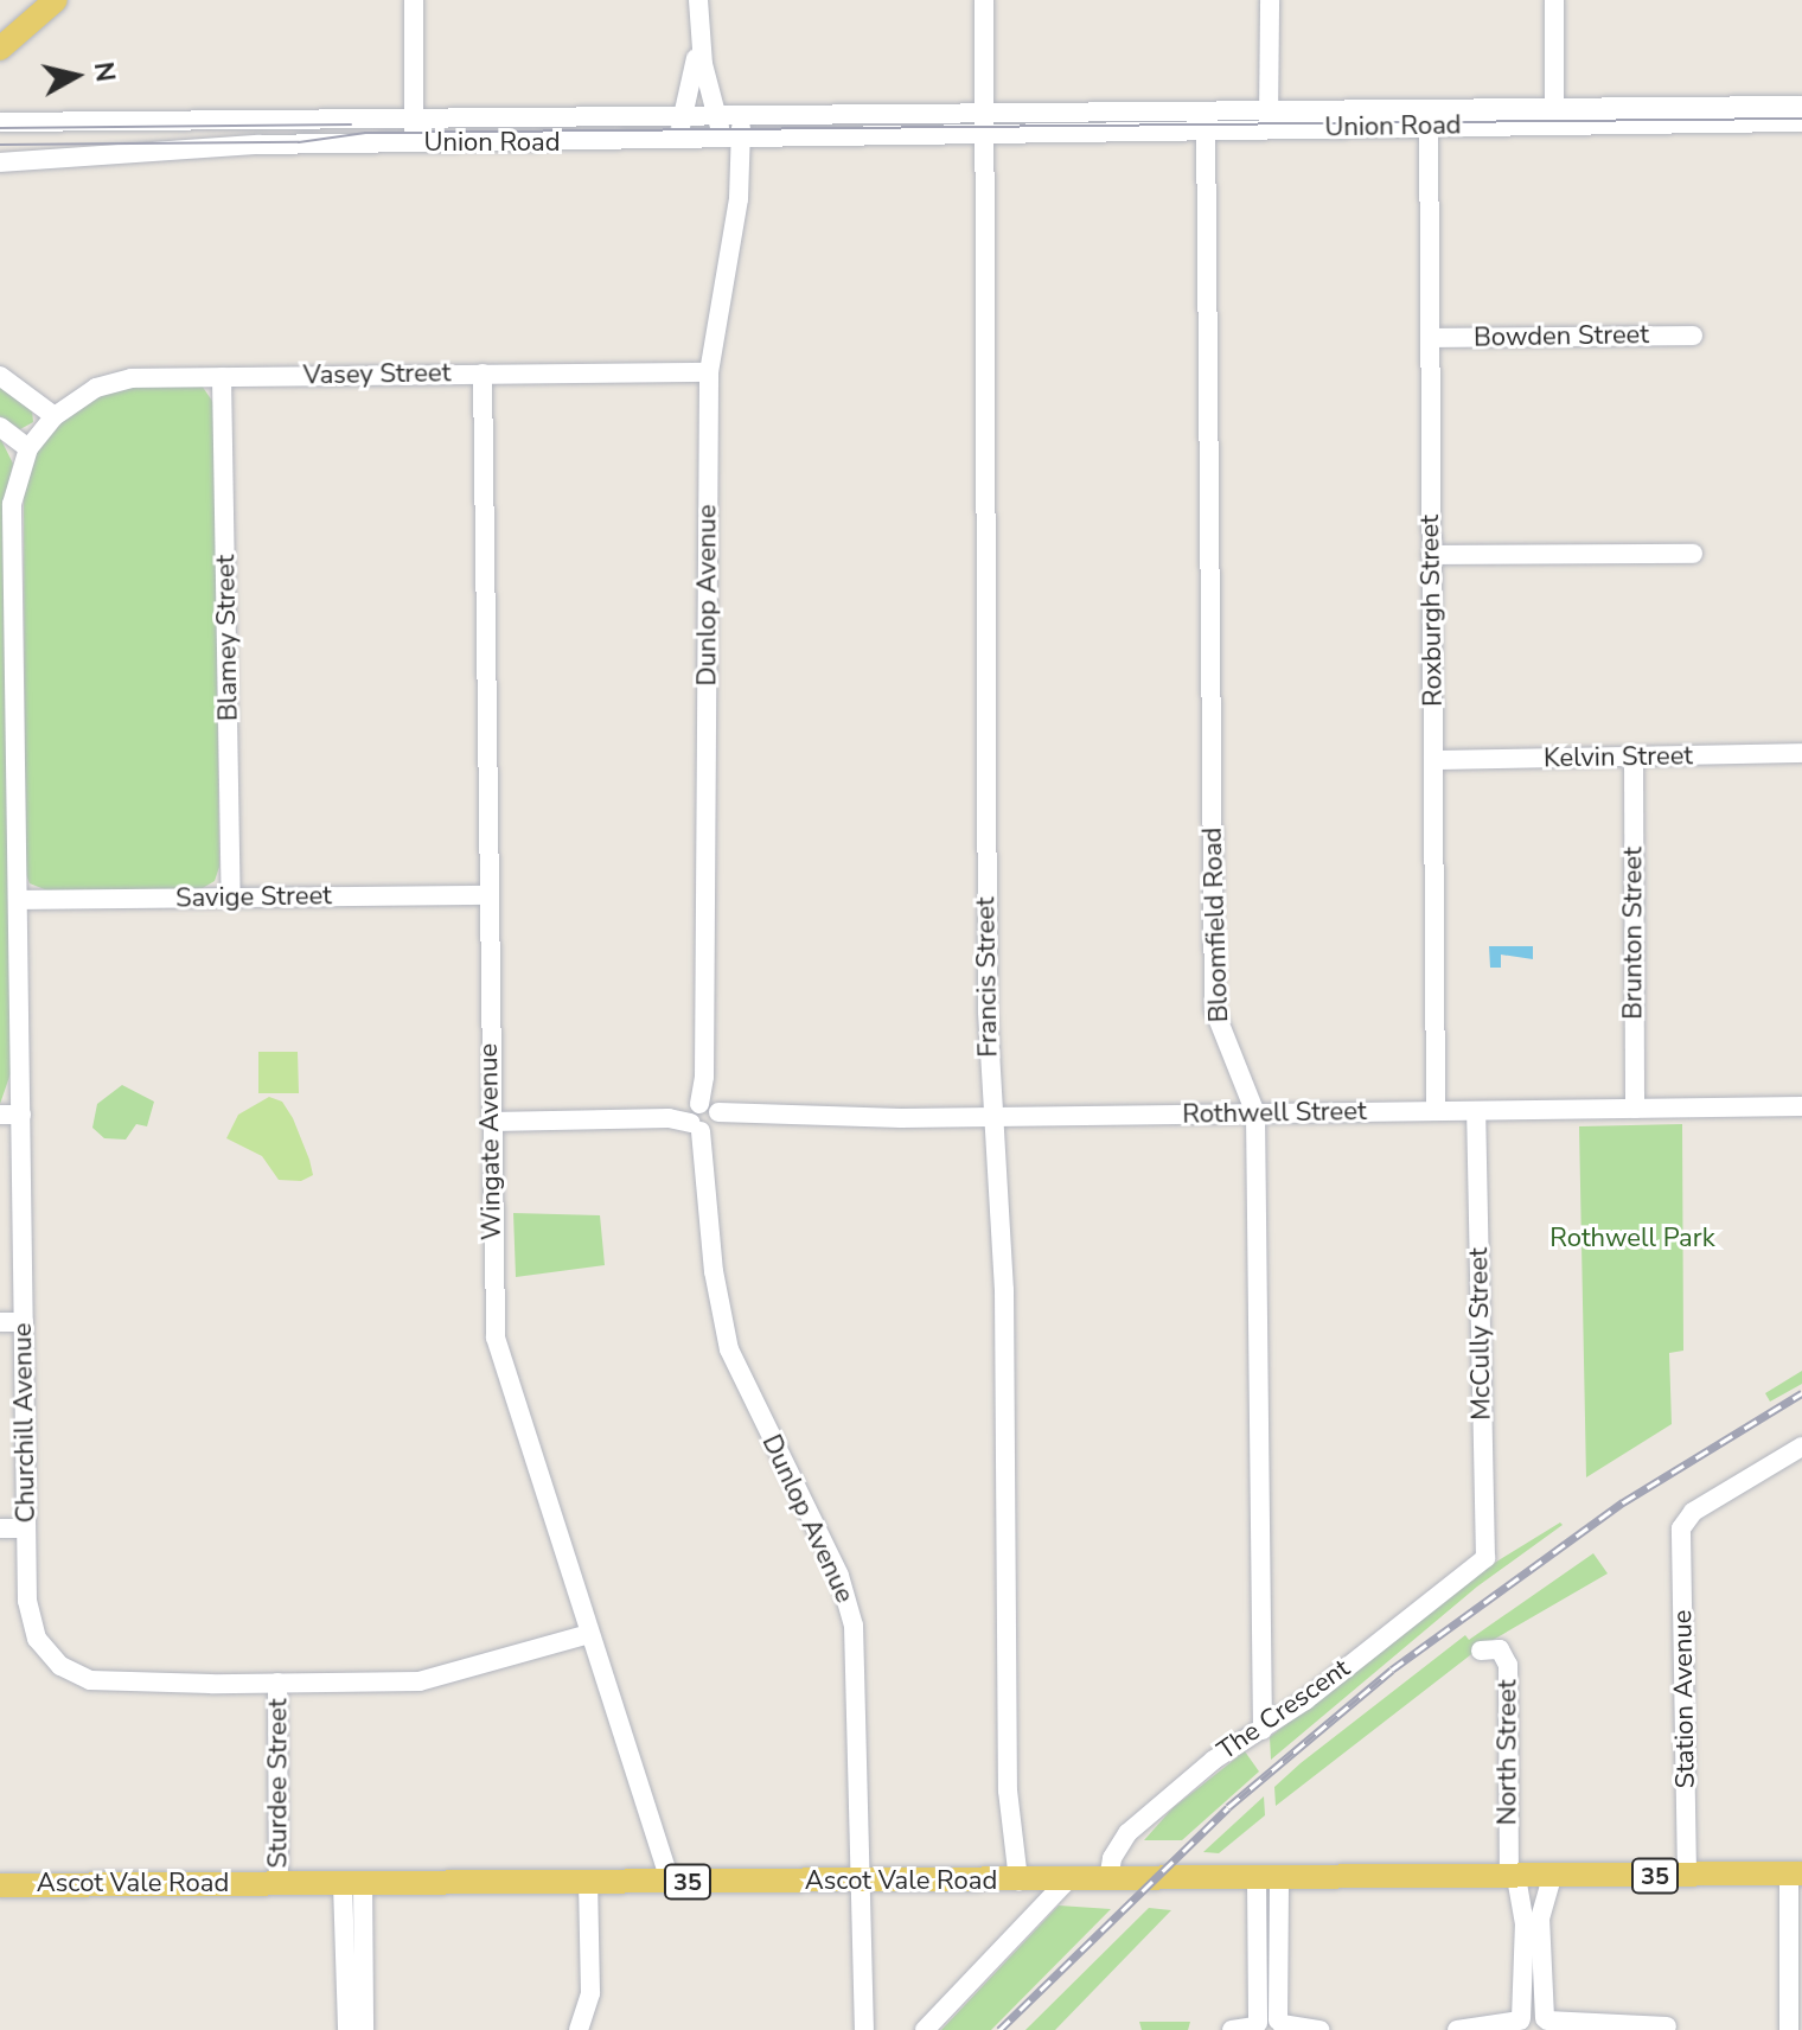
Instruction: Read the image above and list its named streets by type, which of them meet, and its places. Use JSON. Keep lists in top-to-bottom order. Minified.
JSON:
{"streets":{"main road":["35","Ascot Vale Road"],"street":["Union Road","Bowden Street","Vasey Street","Dunlop Avenue","Roxburgh Street","Blamey Street","Kelvin Street","Savige Street","Bloomfield Road","Brunton Street","Francis Street","Rothwell Street","Wingate Avenue","McCully Street","Churchill Avenue","Station Avenue","The Crescent","North Street","Sturdee Street"]},"crossings":[["Union Road","Dunlop Avenue"],["Union Road","Roxburgh Street"],["Union Road","Bloomfield Road"],["Union Road","Francis Street"],["Bowden Street","Roxburgh Street"],["Vasey Street","Dunlop Avenue"],["Vasey Street","Blamey Street"],["Vasey Street","Wingate Avenue"],["Vasey Street","Churchill Avenue"],["Dunlop Avenue","Rothwell Street"],["Dunlop Avenue","Ascot Vale Road"],["Roxburgh Street","Kelvin Street"],["Roxburgh Street","Rothwell Street"],["Blamey Street","Savige Street"],["Kelvin Street","Brunton Street"],["Savige Street","Wingate Avenue"],["Savige Street","Churchill Avenue"],["Bloomfield Road","Rothwell Street"],["Bloomfield Road","The Crescent"],["Brunton Street","Rothwell Street"],["Francis Street","Rothwell Street"],["Francis Street","Ascot Vale Road"],["Rothwell Street","Wingate Avenue"],["Rothwell Street","McCully Street"],["Wingate Avenue","Churchill Avenue"],["Wingate Avenue","Ascot Vale Road"],["McCully Street","The Crescent"],["Churchill Avenue","Sturdee Street"],["Station Avenue","Ascot Vale Road"],["The Crescent","Ascot Vale Road"],["North Street","Ascot Vale Road"],["Sturdee Street","Ascot Vale Road"]],"parks":["Rothwell Park"],"north":"right"}
